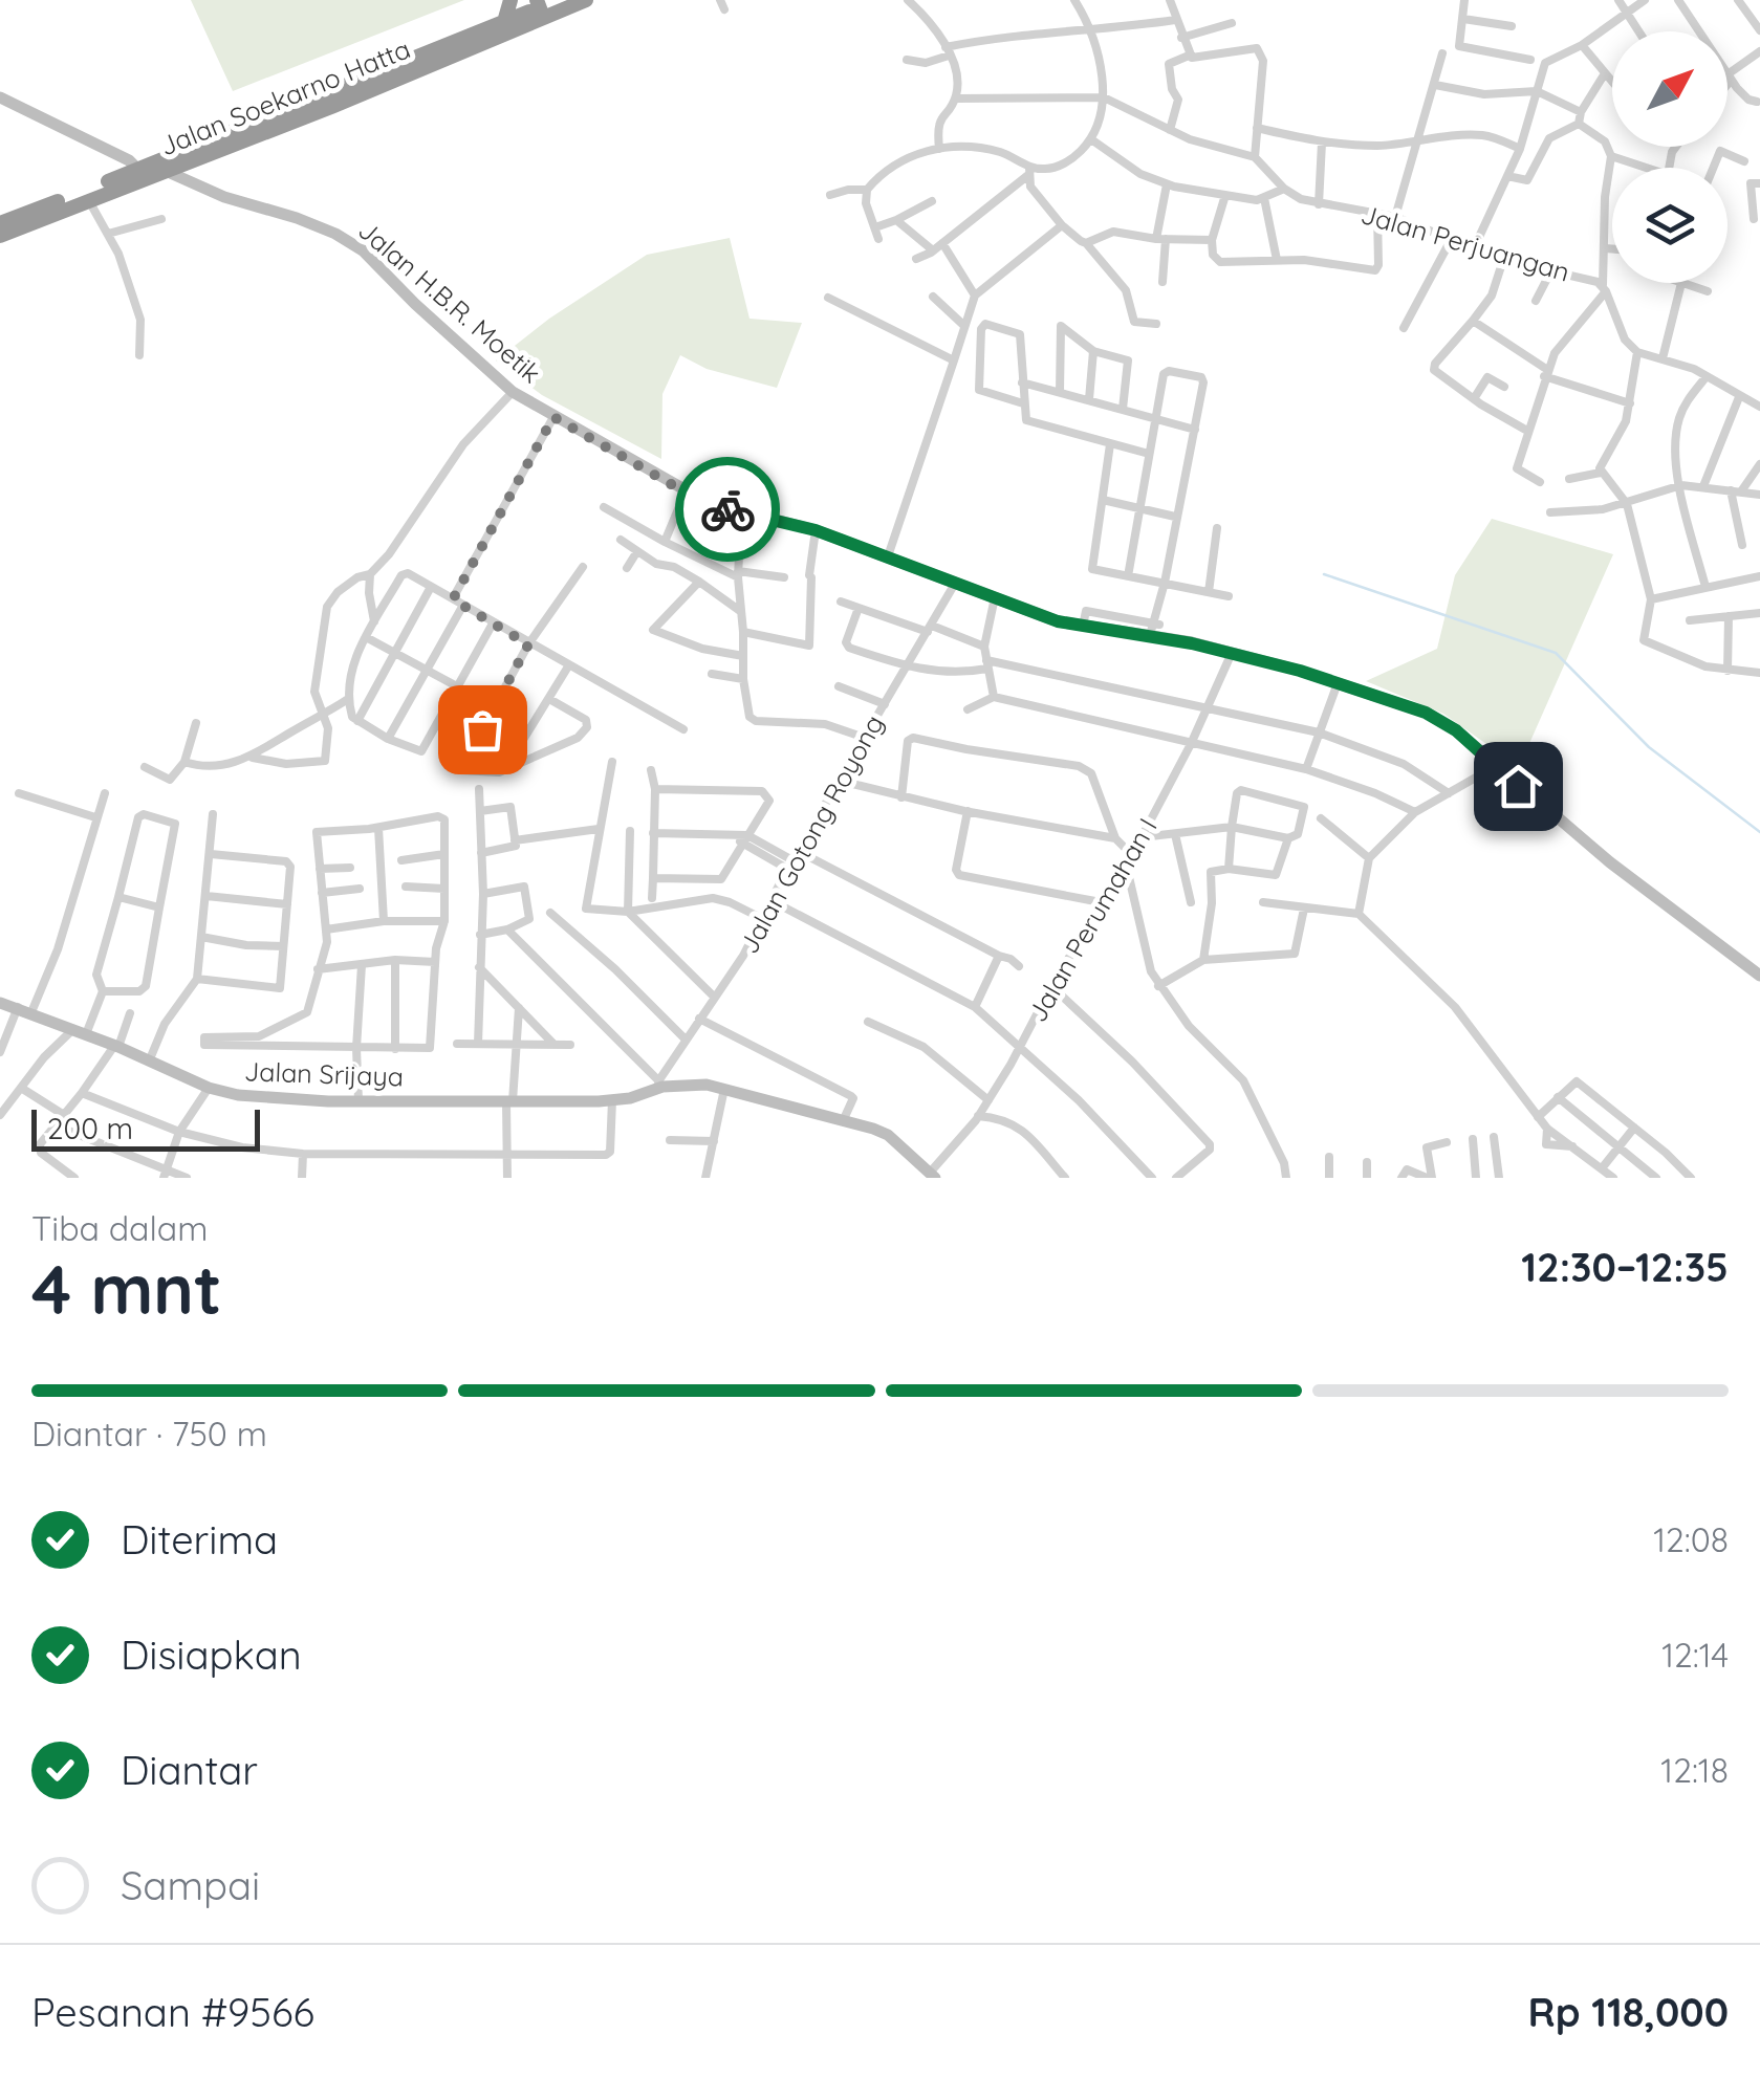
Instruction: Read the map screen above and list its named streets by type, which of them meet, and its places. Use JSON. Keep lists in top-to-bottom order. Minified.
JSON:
{"streets":{"highway":["Jalan Soekarno Hatta"],"street":["Jalan Perjuangan","Jalan H.B.R. Moetik","Jalan Gotong Royong","Jalan Perumahan I","Jalan Srijaya"]},"crossings":[["Jalan Soekarno Hatta","Jalan H.B.R. Moetik"],["Jalan H.B.R. Moetik","Jalan Gotong Royong"],["Jalan H.B.R. Moetik","Jalan Perumahan I"],["Jalan Gotong Royong","Jalan Srijaya"],["Jalan Perumahan I","Jalan Srijaya"]],"scale_bar":"200 m","north":"top right","page":{"scale":"200 m","heading":["4 mnt","Tiba dalam","12:30–12:35"],"panel":["Pesanan #9566","Rp 118,000"],"bar":"Diantar · 750 m","list":[["Diterima","12:08"],["Disiapkan","12:14"],["Diantar","12:18"],"Sampai"]}}
